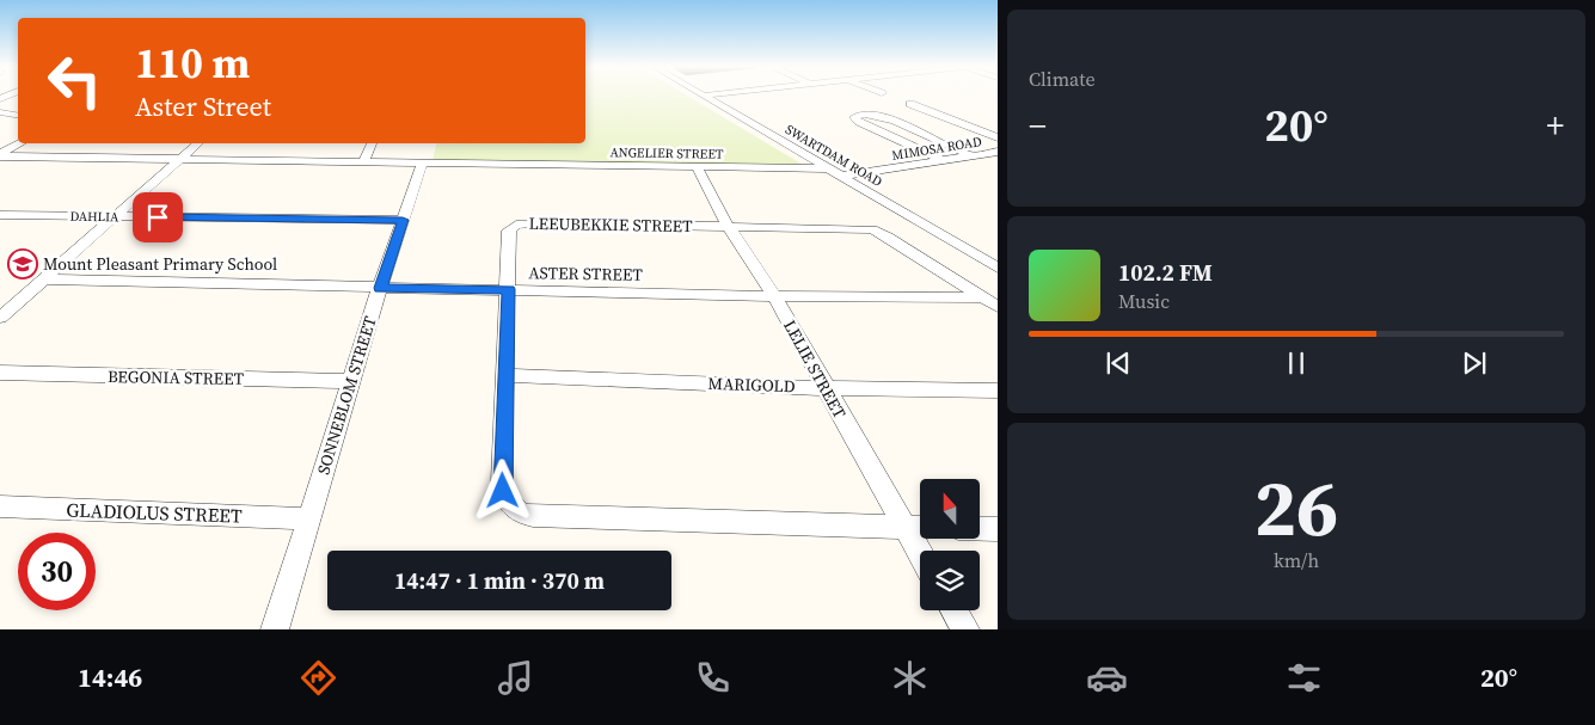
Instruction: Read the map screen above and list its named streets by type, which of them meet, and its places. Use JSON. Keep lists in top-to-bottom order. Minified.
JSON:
{"streets":{"street":["MIMOSA ROAD","ANGELIER STREET","SWARTDAM ROAD","DAHLIA","LEEUBEKKIE STREET","ASTER STREET","LELIE STREET","BEGONIA STREET","MARIGOLD","SONNEBLOM STREET","GLADIOLUS STREET"]},"crossings":[["MIMOSA ROAD","SWARTDAM ROAD"],["ANGELIER STREET","SWARTDAM ROAD"],["ANGELIER STREET","LELIE STREET"],["ANGELIER STREET","SONNEBLOM STREET"],["DAHLIA","SONNEBLOM STREET"],["LEEUBEKKIE STREET","ASTER STREET"],["LEEUBEKKIE STREET","LELIE STREET"],["LEEUBEKKIE STREET","MARIGOLD"],["ASTER STREET","LELIE STREET"],["ASTER STREET","SONNEBLOM STREET"],["LELIE STREET","MARIGOLD"],["BEGONIA STREET","SONNEBLOM STREET"],["SONNEBLOM STREET","GLADIOLUS STREET"]],"places":{"school or university":["Mount Pleasant Primary School"]},"north":"top","page":{"tile":["Climate",["26","km/h"]],"turn":["110 m","Aster Street"],"heat":["−","20°","+"],"song":["102.2 FM","Music"],"limit":"30","trip":"14:47 · 1 min · 370 m","tabs":["14:46","20°"]}}
